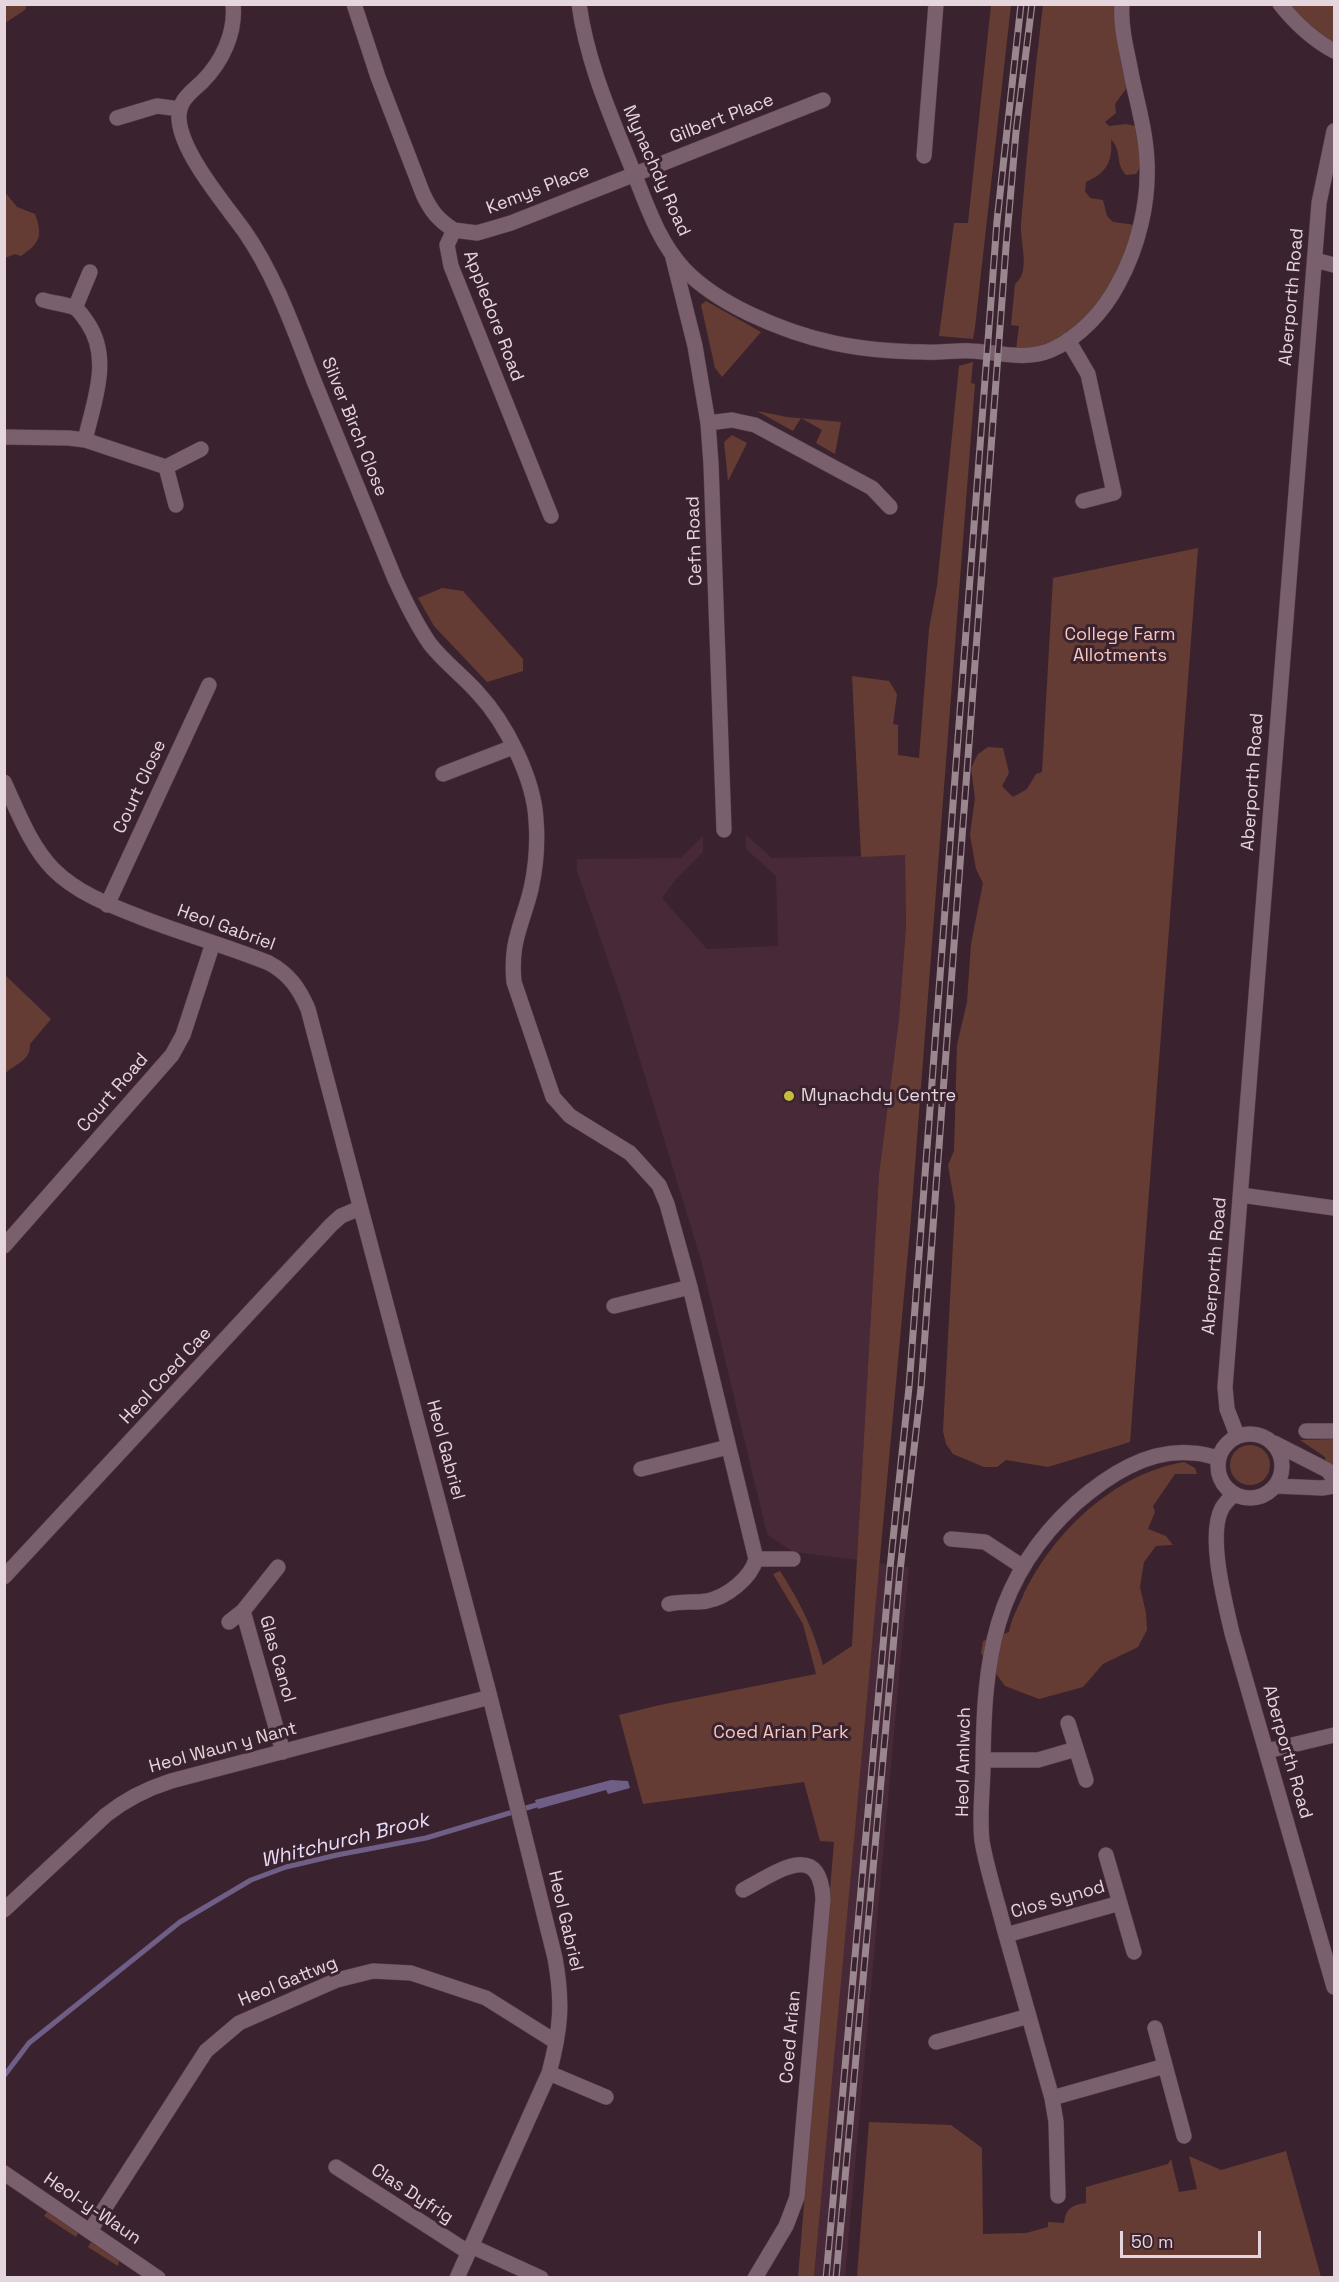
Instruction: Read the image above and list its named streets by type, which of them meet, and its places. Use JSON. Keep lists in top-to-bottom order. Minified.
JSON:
{"streets":{"street":["Gilbert Place","Mynachdy Road","Kemys Place","Aberporth Road","Appledore Road","Silver Birch Close","Cefn Road","Court Close","Heol Gabriel","Court Road","Heol Coed Cae","Glas Canol","Heol Waun y Nant","Heol Amlwch","Clos Synod","Heol Gattwg","Coed Arian","Clas Dyfrig","Heol-y-Waun"]},"crossings":[["Gilbert Place","Mynachdy Road"],["Gilbert Place","Kemys Place"],["Mynachdy Road","Kemys Place"],["Mynachdy Road","Cefn Road"],["Kemys Place","Appledore Road"],["Aberporth Road","Heol Amlwch"],["Court Close","Heol Gabriel"],["Heol Gabriel","Court Road"],["Heol Gabriel","Heol Coed Cae"],["Heol Gabriel","Heol Waun y Nant"],["Heol Gabriel","Heol Gattwg"],["Heol Gabriel","Clas Dyfrig"],["Glas Canol","Heol Waun y Nant"],["Heol Amlwch","Clos Synod"],["Heol Gattwg","Heol-y-Waun"]],"water":["Whitchurch Brook"],"parks":["College Farm Allotments","Coed Arian Park"],"places":["Mynachdy Centre"],"scale_bar":"50 m"}
